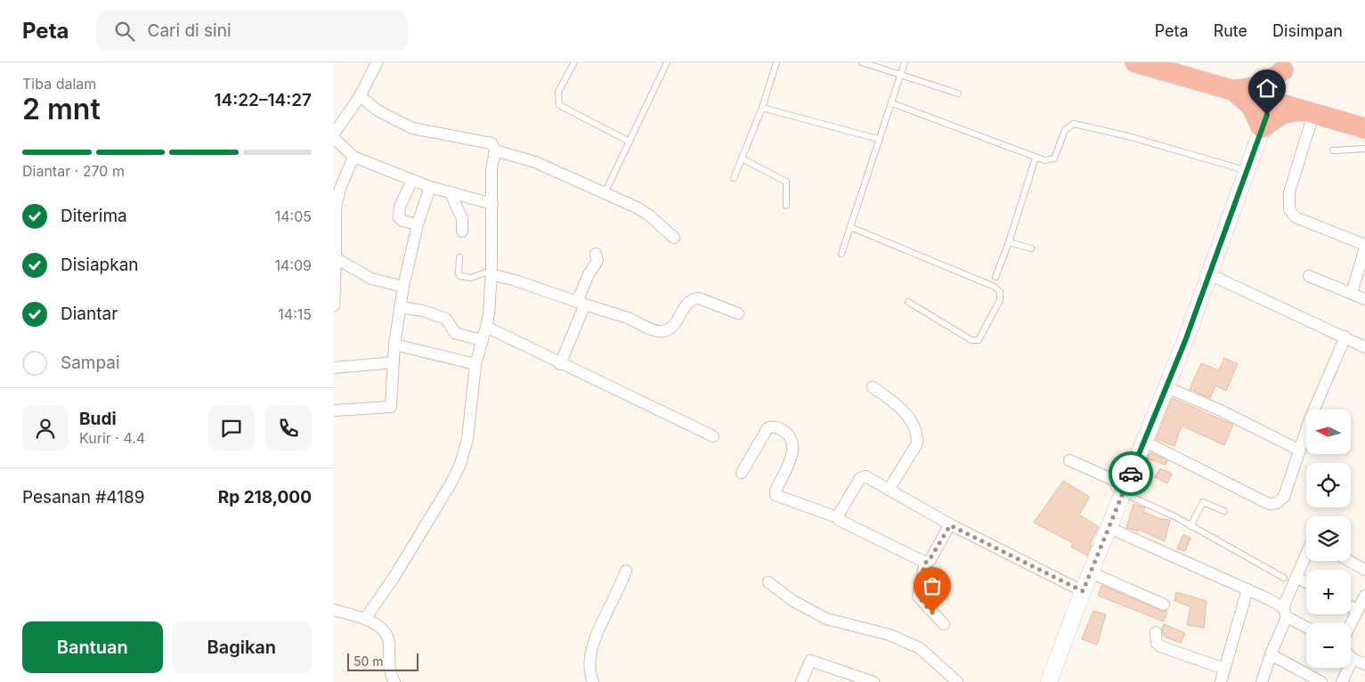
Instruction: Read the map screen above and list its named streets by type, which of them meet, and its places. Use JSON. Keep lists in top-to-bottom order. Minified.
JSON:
{"scale_bar":"50 m","north":"left","page":{"header":"Peta","search":"Cari di sini","nav":["Peta","Rute","Disimpan"],"heading":["2 mnt","Tiba dalam","14:22–14:27"],"panel":["Budi","Kurir · 4.4","Pesanan #4189","Rp 218,000"],"bar":"Diantar · 270 m","list":[["Diterima","14:05"],["Disiapkan","14:09"],["Diantar","14:15"],"Sampai"],"map_buttons":["+","−"],"buttons":["Bantuan","Bagikan"],"scale":"50 m"}}
